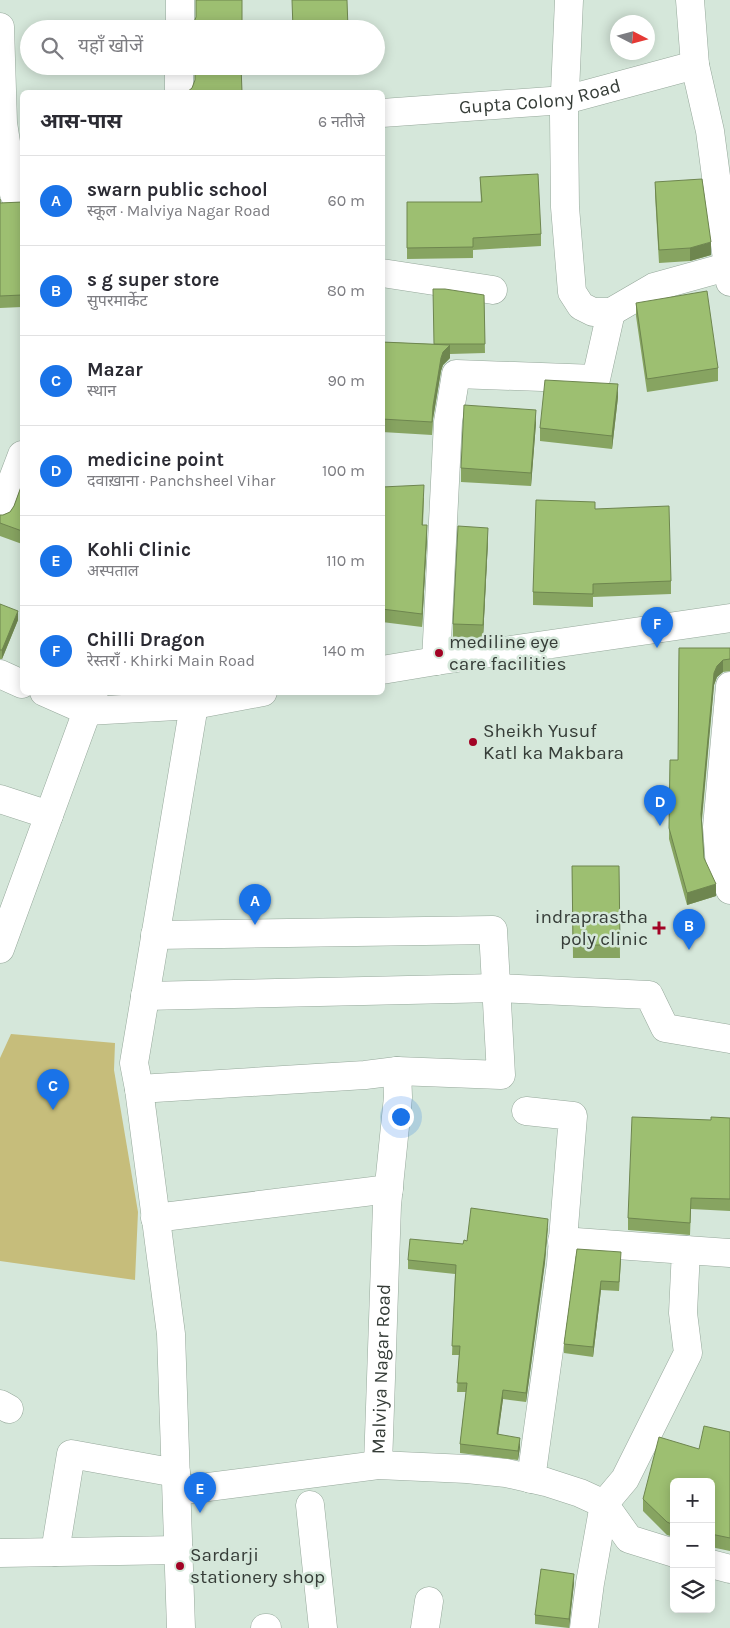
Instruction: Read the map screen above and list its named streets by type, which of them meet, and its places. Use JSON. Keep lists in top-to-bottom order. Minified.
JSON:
{"streets":{"street":["Gupta Colony Road","Malviya Nagar Road"]},"places":{"other":["mediline eye care facilities","Sheikh Yusuf Katl ka Makbara","Sardarji stationery shop"],"health":["indraprastha poly clinic"]},"north":"right","page":{"search":"यहाँ खोजें","heading":["आस-पास","6 नतीजे"],"list":[{"mark":"A","name":"swarn public school","note":"स्कूल · Malviya Nagar Road","value":"60 m"},{"mark":"B","name":"s g super store","note":"सुपरमार्केट","value":"80 m"},{"mark":"C","name":"Mazar","note":"स्थान","value":"90 m"},{"mark":"D","name":"medicine point","note":"दवाख़ाना · Panchsheel Vihar","value":"100 m"},{"mark":"E","name":"Kohli Clinic","note":"अस्पताल","value":"110 m"},{"mark":"F","name":"Chilli Dragon","note":"रेस्तराँ · Khirki Main Road","value":"140 m"}],"pins":["F","D","A","B","C","E"],"map_buttons":["+","−"]}}
